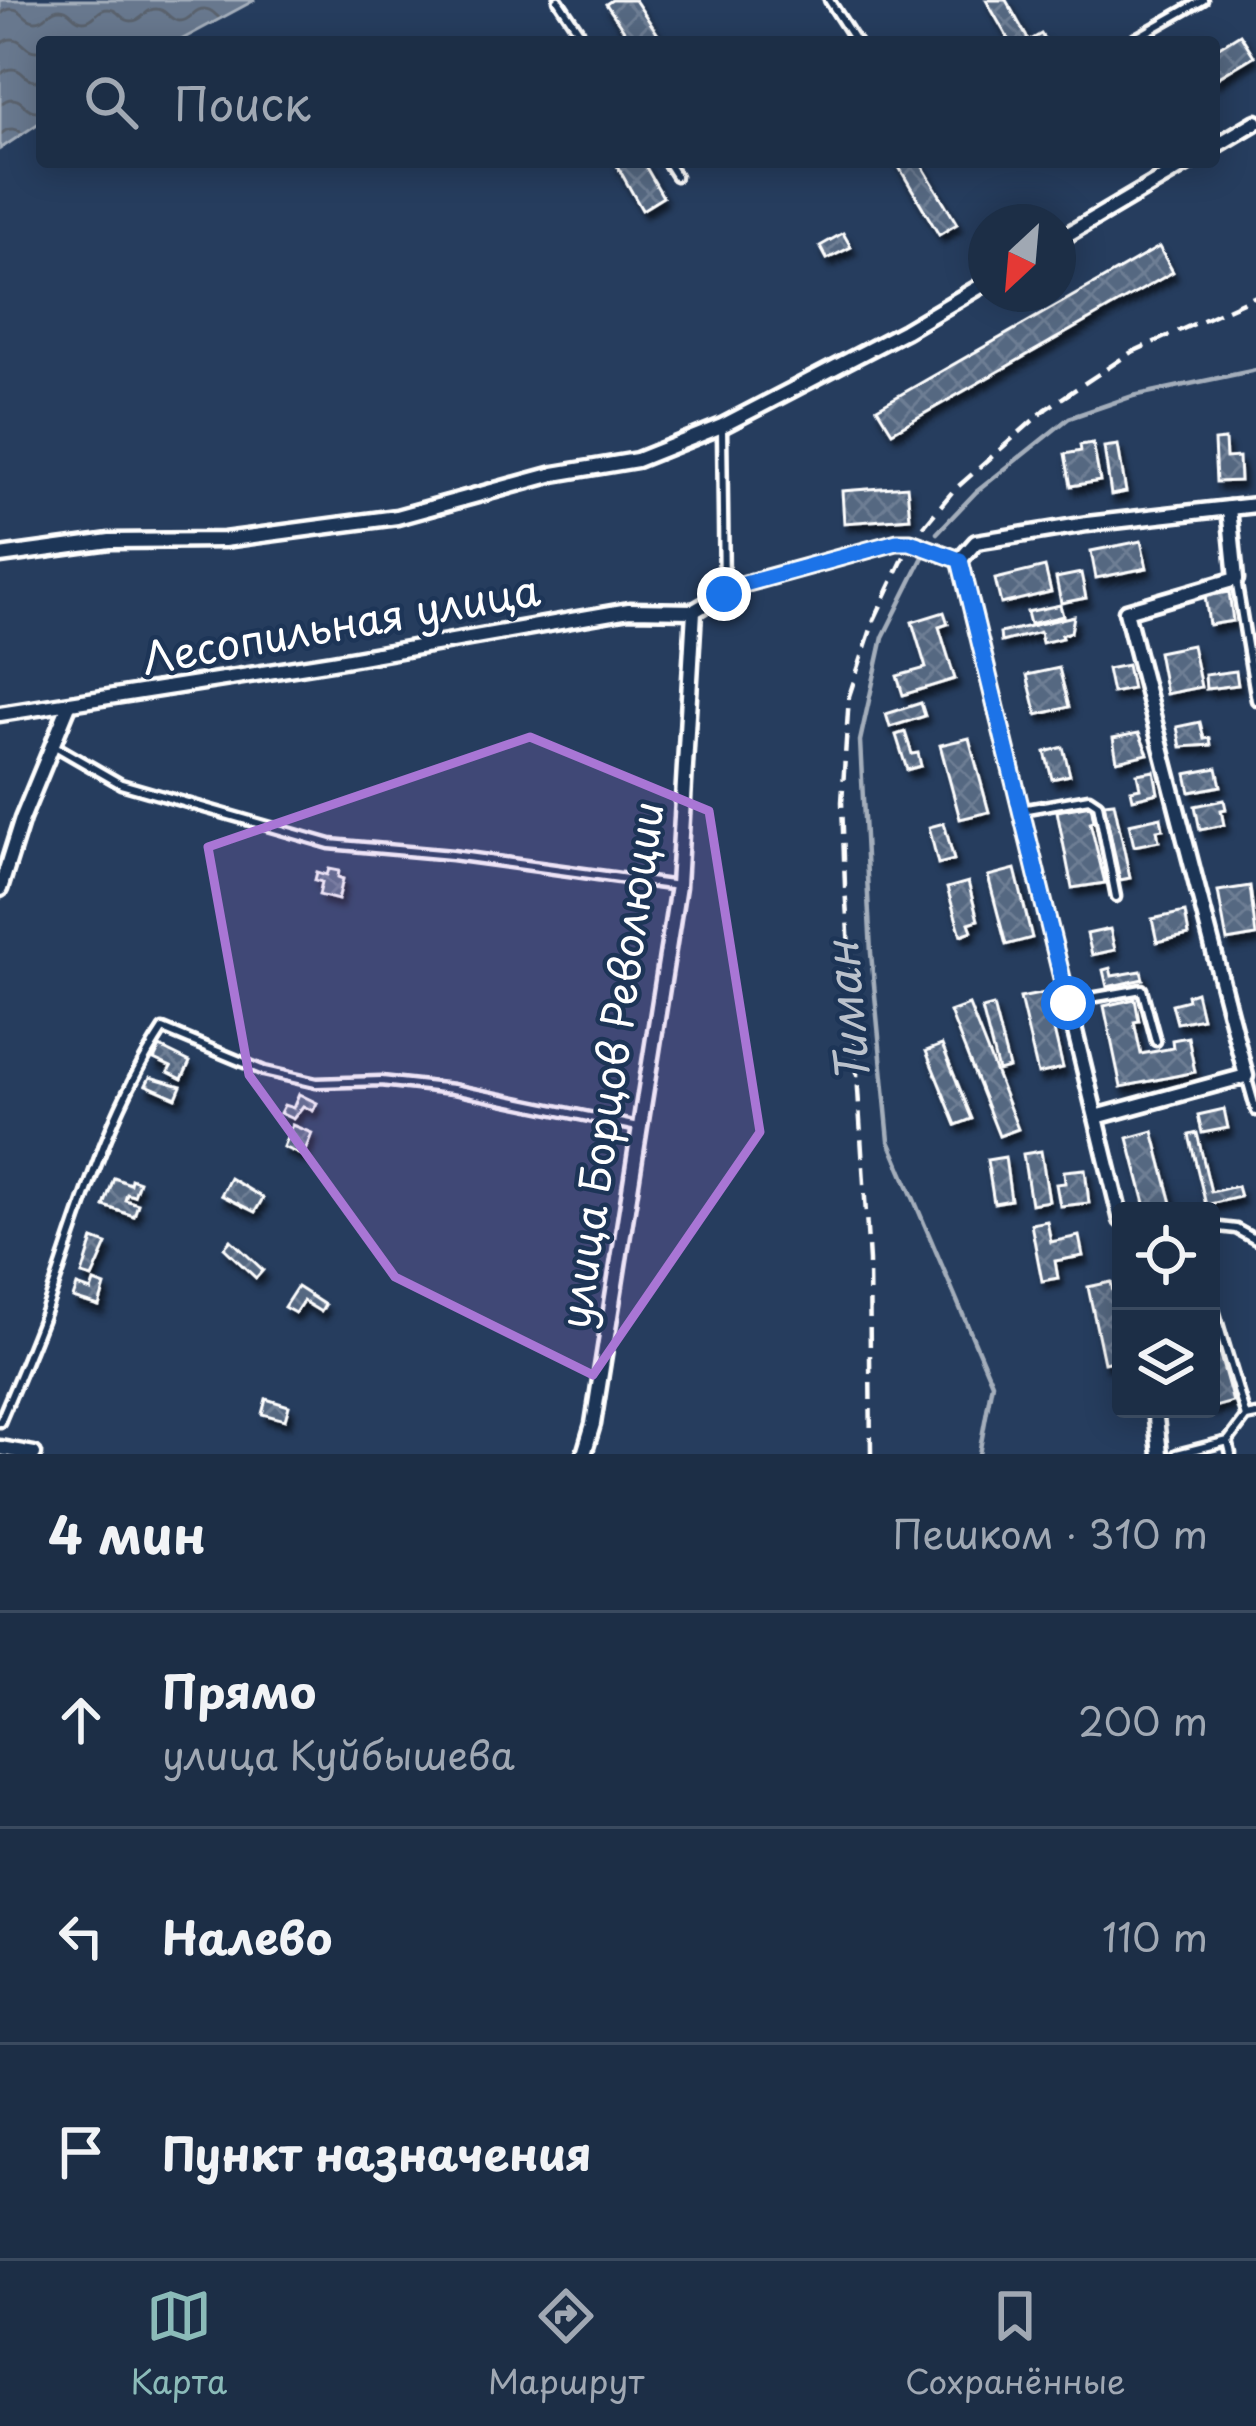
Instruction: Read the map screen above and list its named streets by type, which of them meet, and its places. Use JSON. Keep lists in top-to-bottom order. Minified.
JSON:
{"streets":{"street":["Лесопильная улица","улица Борцов Революции"]},"crossings":[["Лесопильная улица","улица Борцов Революции"]],"water":["Тиман"],"north":"bottom left","page":{"search":"Поиск","heading":["4 мин","Пешком · 310 m"],"list":[["Прямо","улица Куйбышева","200 m"],["Налево","110 m"],"Пункт назначения"],"nav":["Карта","Маршрут","Сохранённые"]}}
